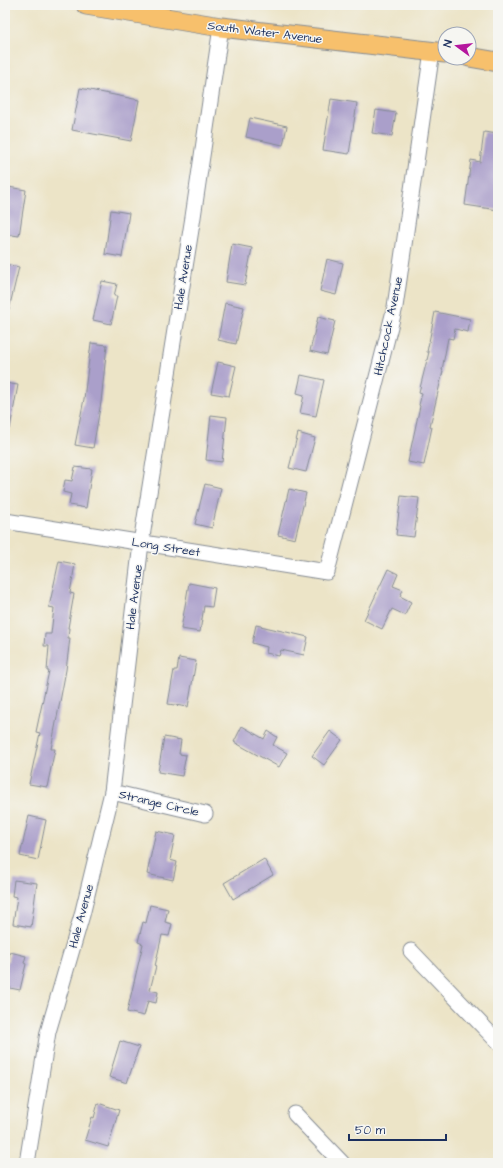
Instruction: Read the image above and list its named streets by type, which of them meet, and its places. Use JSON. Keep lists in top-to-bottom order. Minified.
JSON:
{"streets":{"main road":["South Water Avenue"],"street":["Hale Avenue","Hitchcock Avenue","Long Street","Strange Circle"]},"crossings":[["South Water Avenue","Hale Avenue"],["Hale Avenue","Long Street"],["Hale Avenue","Strange Circle"],["Hitchcock Avenue","Long Street"]],"scale_bar":"50 m","north":"left"}
